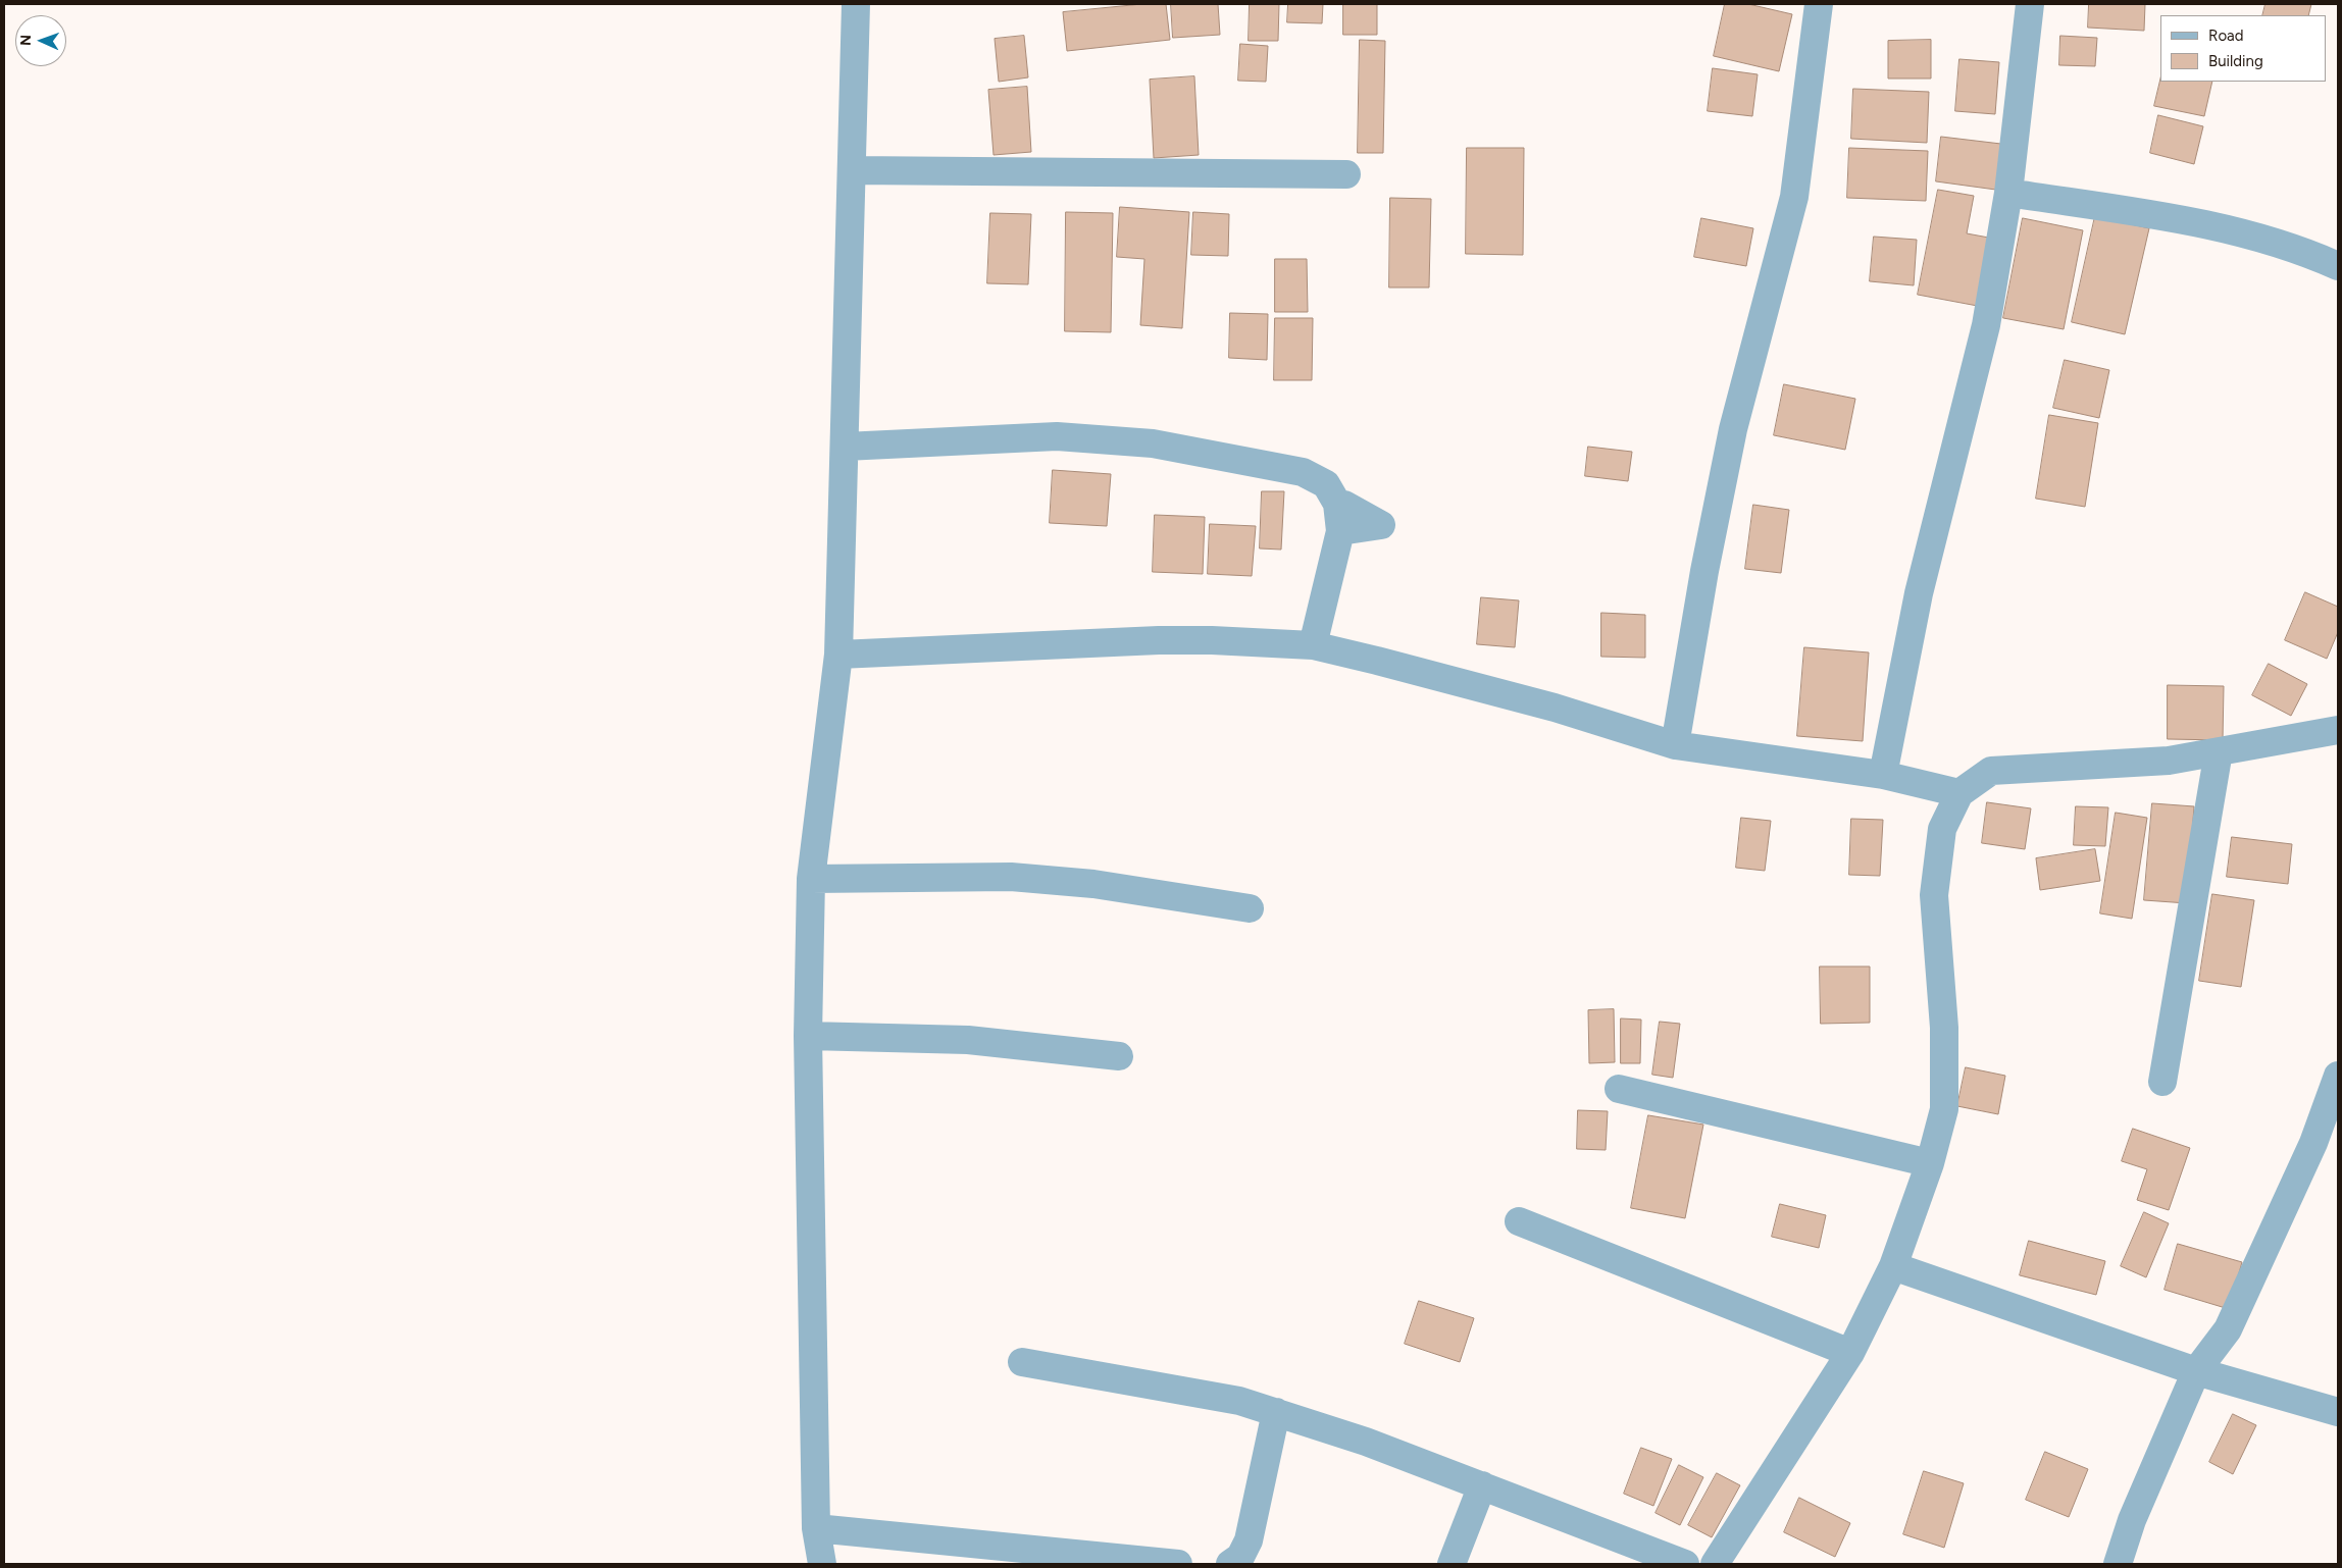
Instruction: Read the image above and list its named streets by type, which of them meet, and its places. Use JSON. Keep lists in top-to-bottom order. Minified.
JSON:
{"legend":["Road","Building"],"north":"left"}
